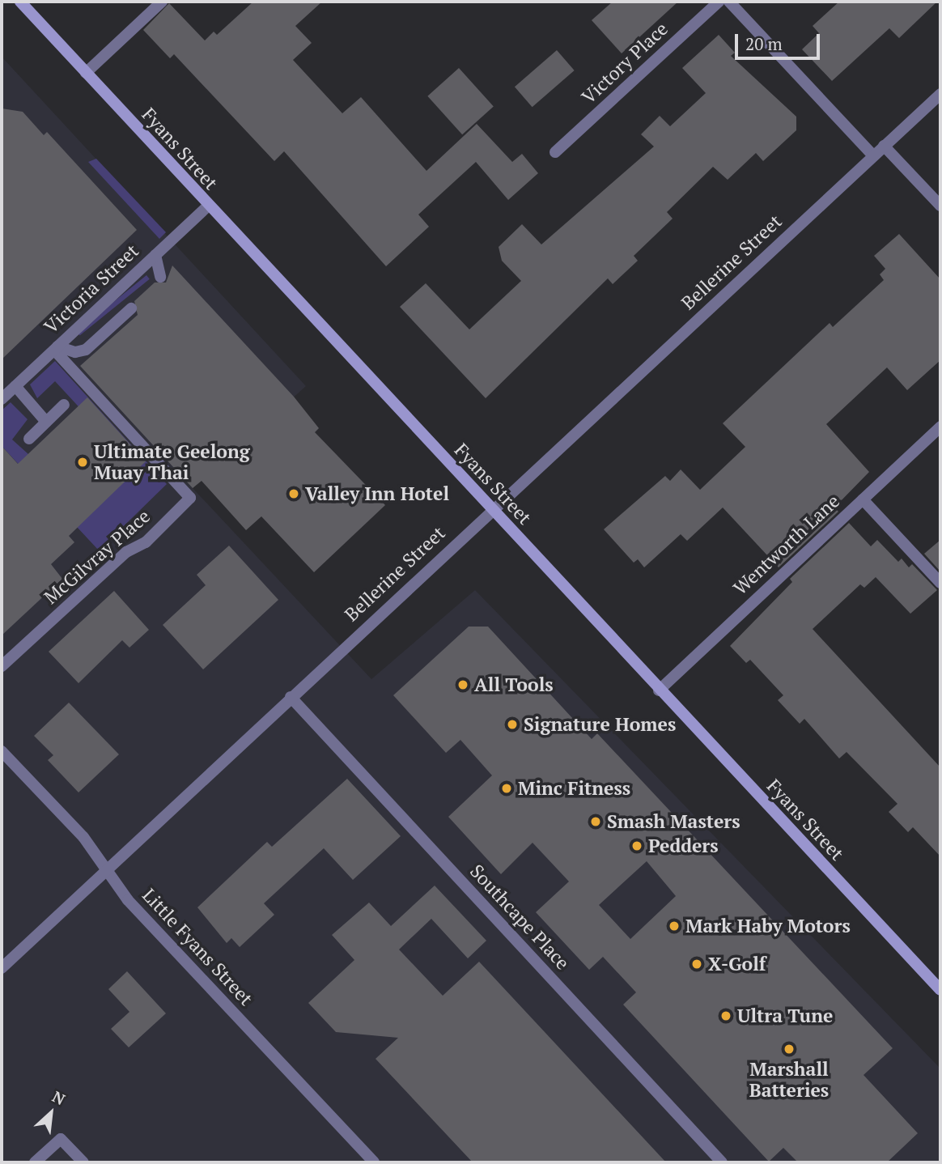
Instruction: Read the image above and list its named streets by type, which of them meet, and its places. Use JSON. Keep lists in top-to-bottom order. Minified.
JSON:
{"streets":{"main road":["Fyans Street"],"street":["Victory Place","Bellerine Street","Victoria Street","Wentworth Lane","McGilvray Place","Southcape Place","Little Fyans Street"]},"crossings":[["Fyans Street","Bellerine Street"],["Fyans Street","Victoria Street"],["Fyans Street","Wentworth Lane"],["Bellerine Street","Southcape Place"],["Bellerine Street","Little Fyans Street"],["Victoria Street","McGilvray Place"]],"places":["Ultimate Geelong Muay Thai","Valley Inn Hotel","All Tools","Signature Homes","Minc Fitness","Smash Masters","Pedders","Mark Haby Motors","X-Golf","Ultra Tune","Marshall Batteries"],"scale_bar":"20 m","north":"top right"}
